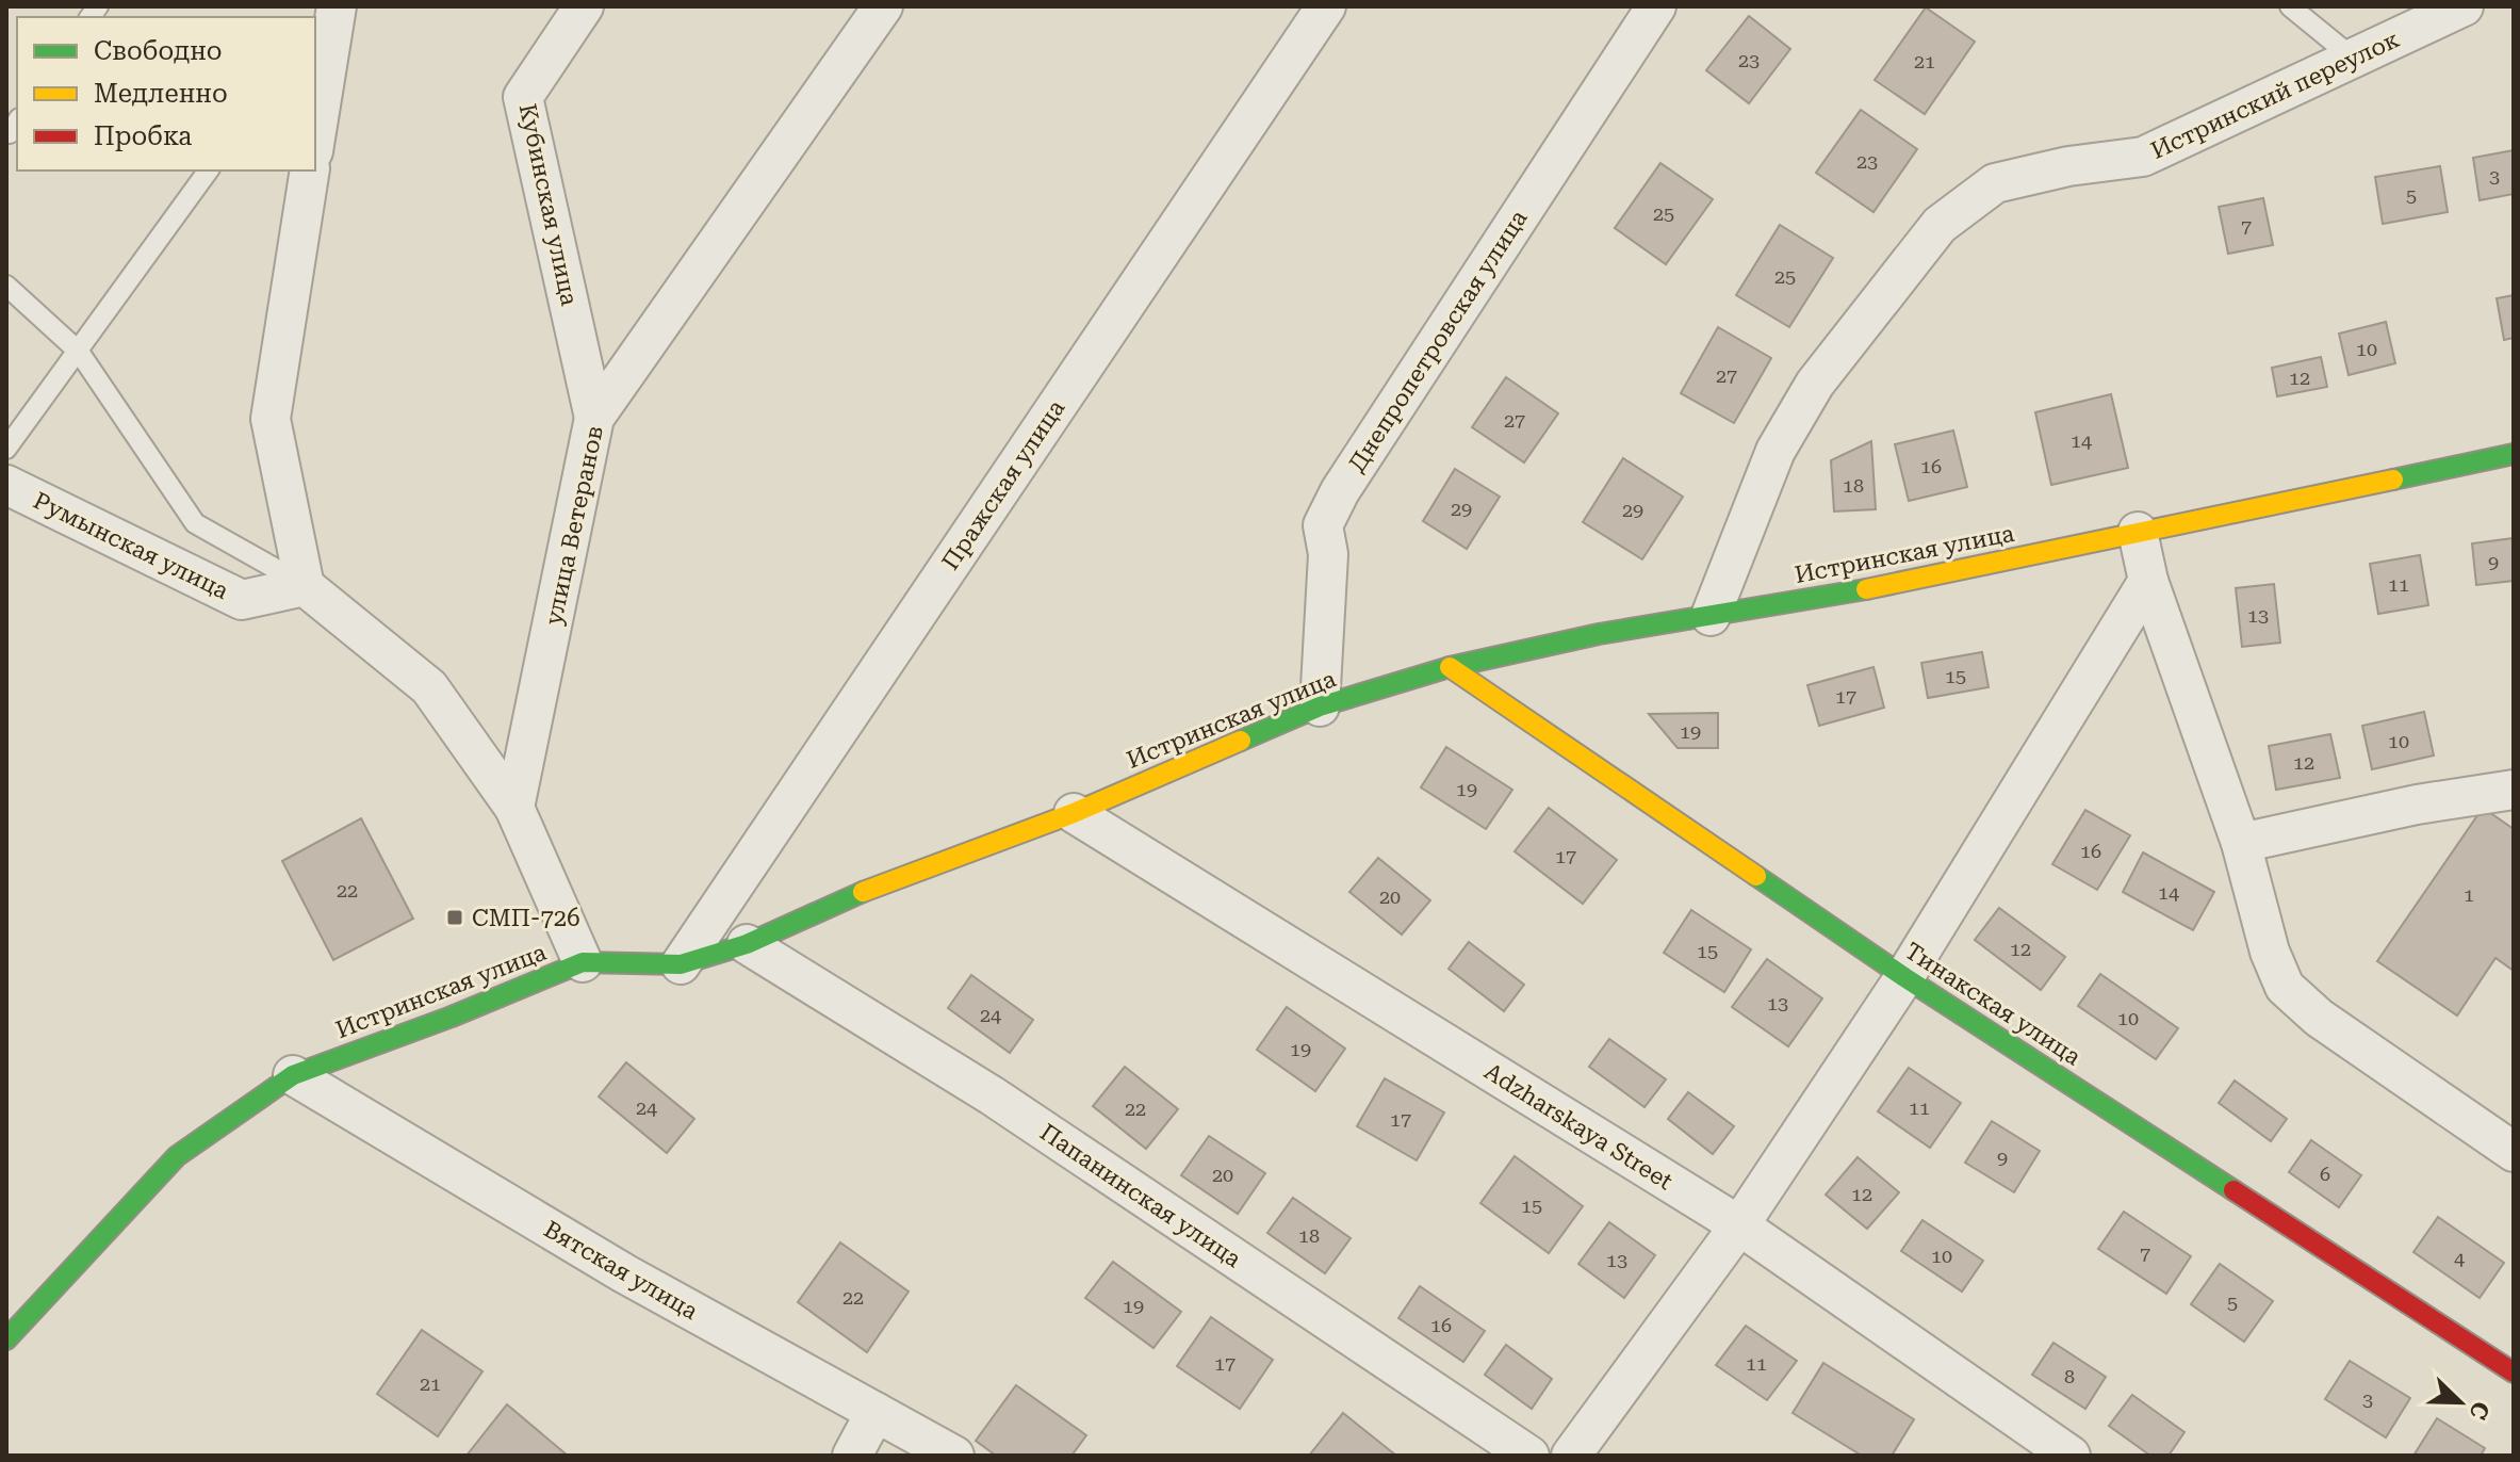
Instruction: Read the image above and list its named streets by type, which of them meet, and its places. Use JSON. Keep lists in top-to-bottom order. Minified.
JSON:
{"streets":{"street":["Истринский переулок","Кубинская улица","Днепропетровская улица","Пражская улица","улица Ветеранов","Румынская улица","Истринская улица","Тинакская улица","Adzharskaya Street","Папанинская улица","Вятская улица"]},"crossings":[["Истринский переулок","Истринская улица"],["Кубинская улица","улица Ветеранов"],["Днепропетровская улица","Истринская улица"],["Пражская улица","Истринская улица"],["Истринская улица","Тинакская улица"],["Истринская улица","Adzharskaya Street"],["Истринская улица","Папанинская улица"],["Истринская улица","Вятская улица"]],"places":{"transit":["СМП-726"]},"house_numbers":["23","21","23","3","5","25","7","25","10","27","12","27","14","16","18","29","29","9","11","13","15","17","19","10","12","19","16","17","22","14","1","20","12","15","13","24","10","19","24","11","22","17","9","6","20","12","15","18","7","10","4","13","22","5","19","16","17","11","8","21","3"],"legend":["Свободно","Медленно","Пробка"],"north":"bottom right"}
